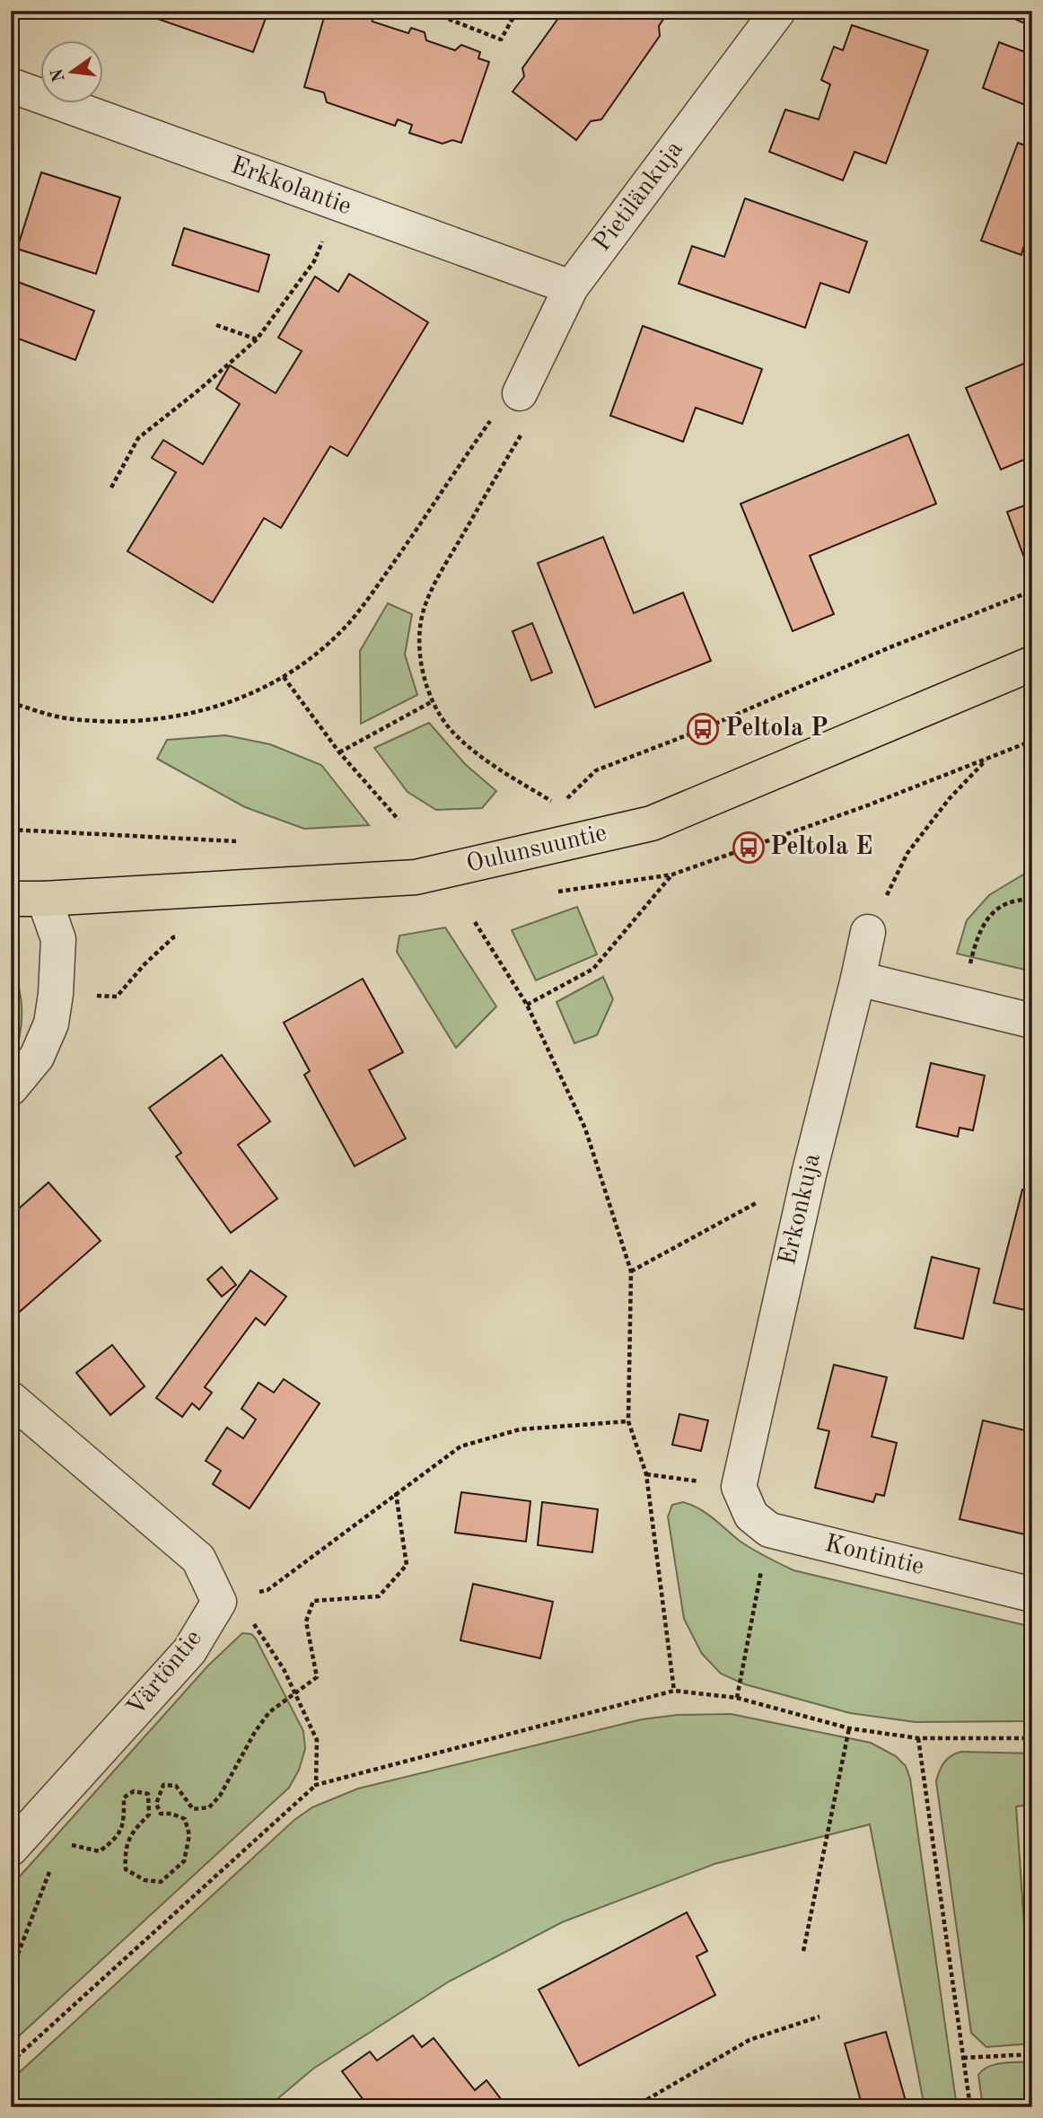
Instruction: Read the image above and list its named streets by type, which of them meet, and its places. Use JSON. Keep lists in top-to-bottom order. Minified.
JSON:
{"streets":{"main road":["Oulunsuuntie"],"street":["Erkkolantie","Pietilänkuja","Erkonkuja","Kontintie","Värtöntie"]},"crossings":[["Erkkolantie","Pietilänkuja"]],"places":{"bus stop":["Peltola P","Peltola E"]},"north":"left"}
